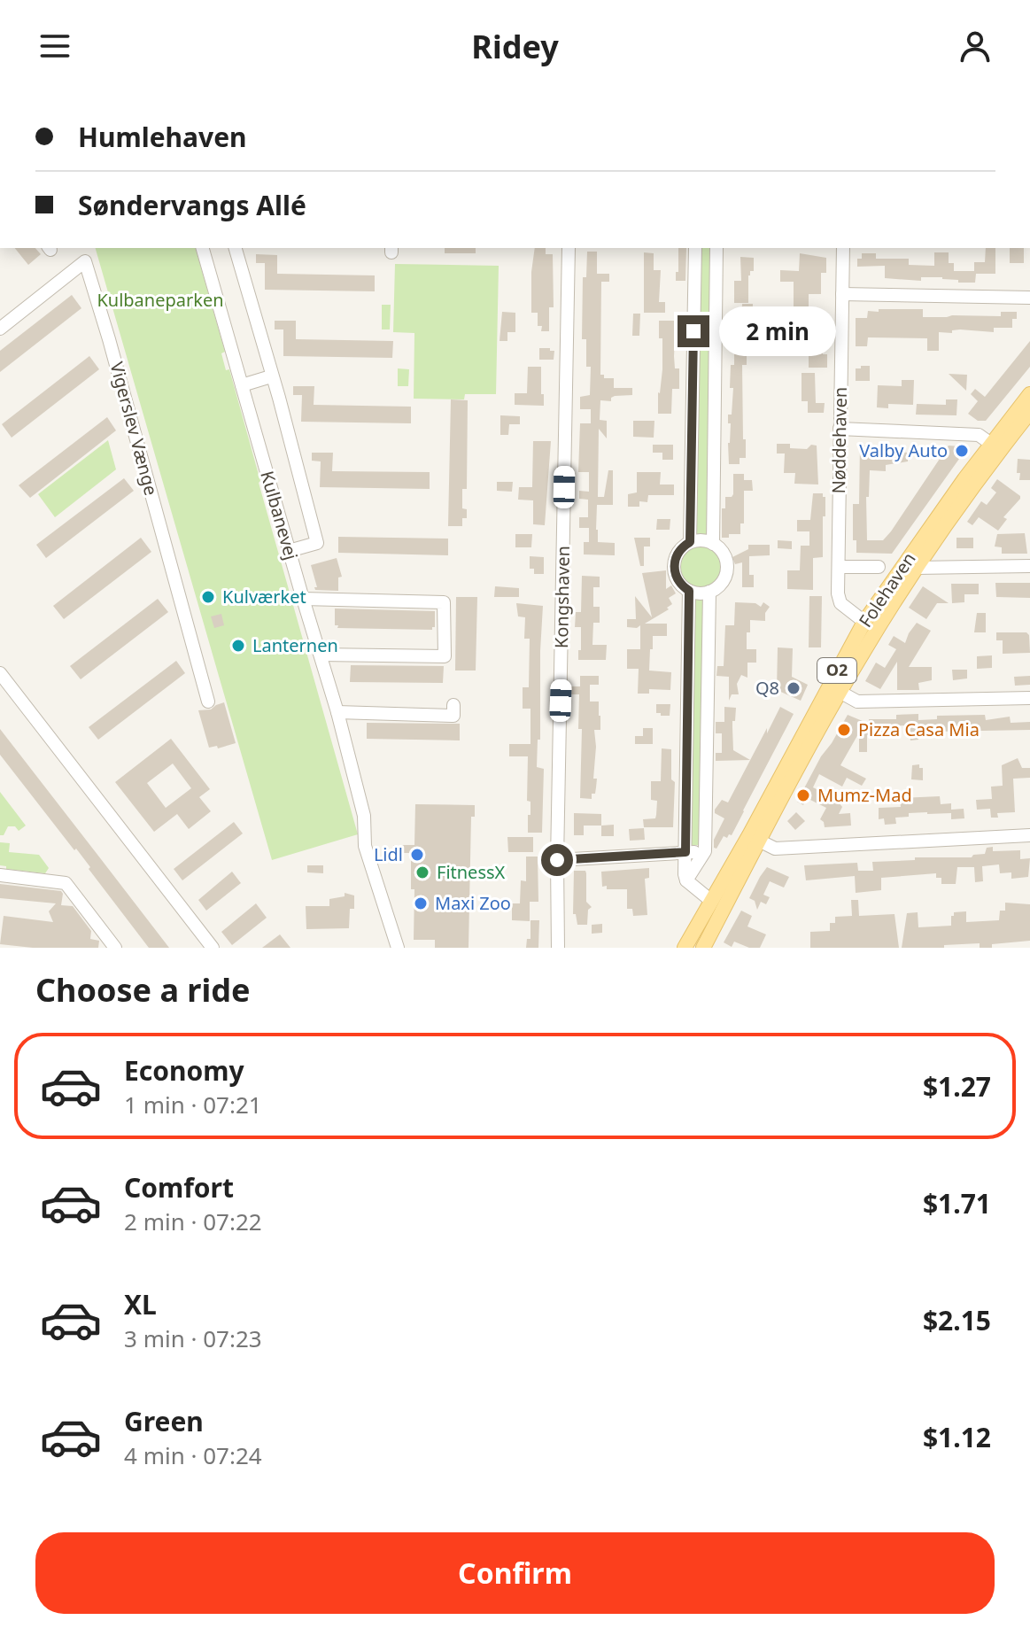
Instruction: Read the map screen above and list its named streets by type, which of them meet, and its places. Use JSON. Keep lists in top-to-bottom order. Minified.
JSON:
{"streets":{"main road":["Folehaven","O2"],"street":["Vigerslev Vænge","Nøddehaven","Kulbanevej","Kongshaven"]},"crossings":[["Nøddehaven","Folehaven"]],"parks":["Kulbaneparken"],"places":["Valby Auto","Kulværket","Lanternen","Q8","Pizza Casa Mia","Mumz-Mad","Lidl","FitnessX","Maxi Zoo"],"page":{"header":"Ridey","banner":["Humlehaven","Søndervangs Allé"],"bubble":"2 min","heading":"Choose a ride","list":[{"name":"Economy","note":"1 min · 07:21","value":"$1.27"},{"name":"Comfort","note":"2 min · 07:22","value":"$1.71"},{"name":"XL","note":"3 min · 07:23","value":"$2.15"},{"name":"Green","note":"4 min · 07:24","value":"$1.12"}],"buttons":"Confirm"}}
